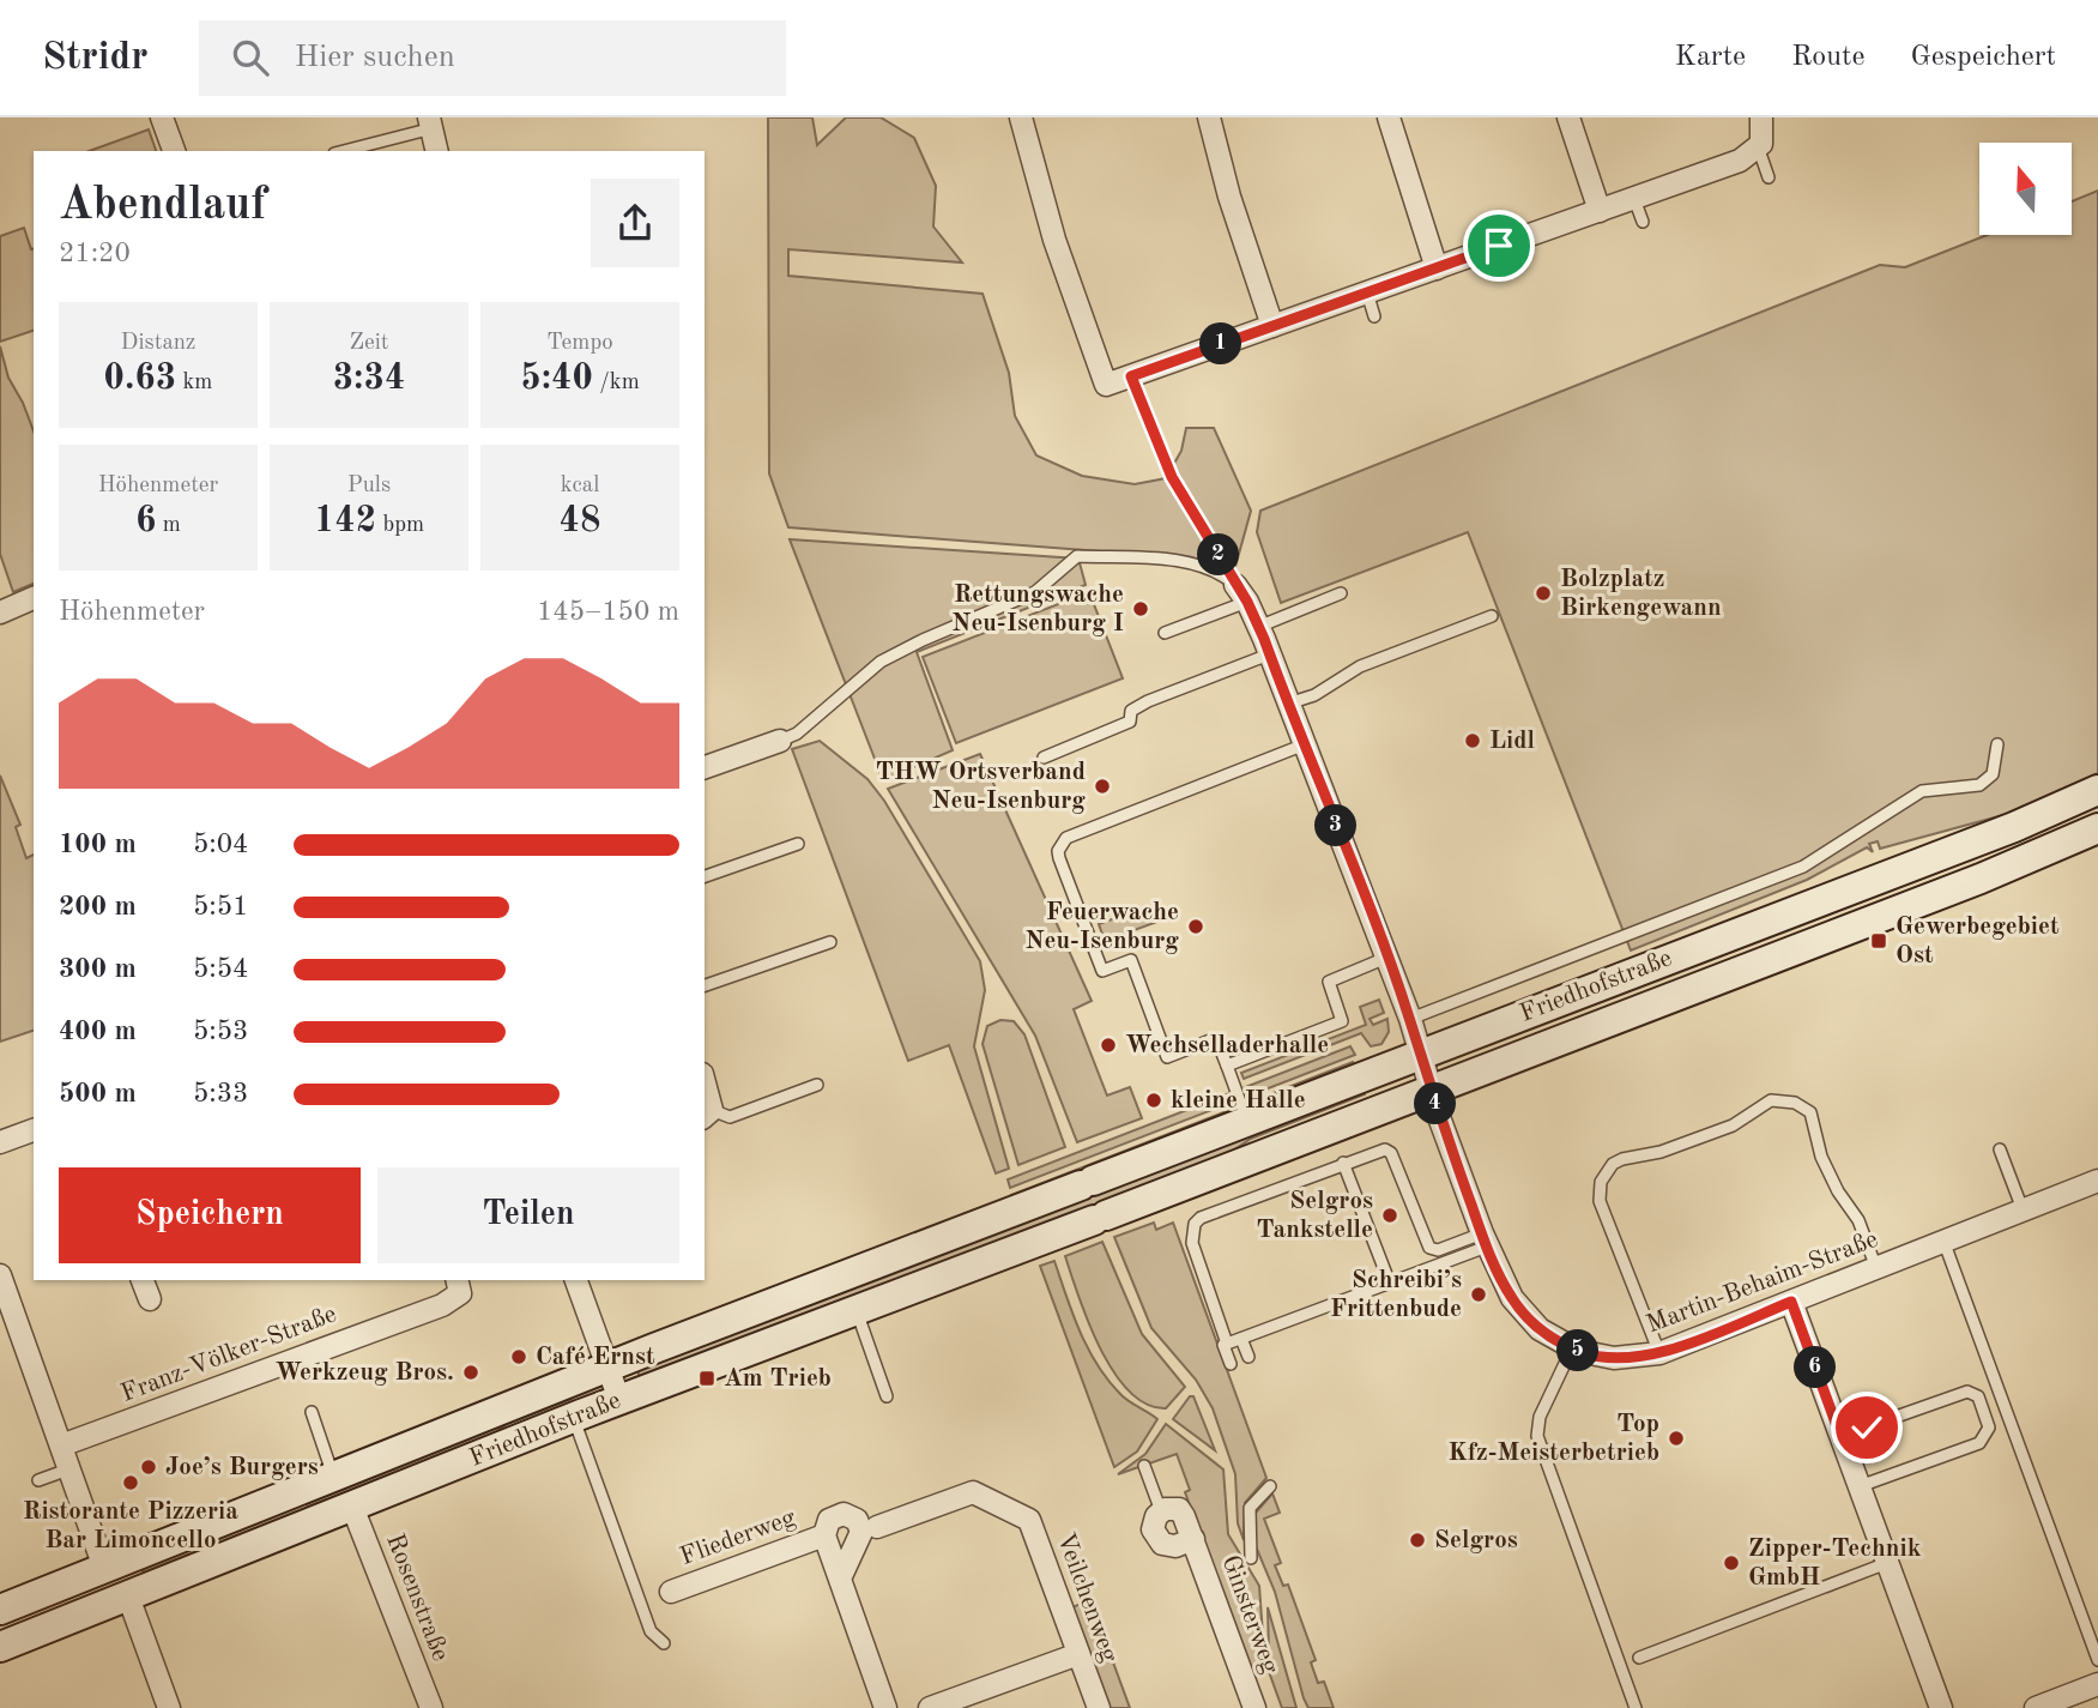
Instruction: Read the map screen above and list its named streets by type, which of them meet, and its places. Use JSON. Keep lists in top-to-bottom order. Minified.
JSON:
{"streets":{"main road":["Friedhofstraße"],"street":["Martin-Behaim-Straße","Franz-Völker-Straße","Fliederweg","Rosenstraße","Veilchenweg","Ginsterweg"]},"crossings":[["Friedhofstraße","Martin-Behaim-Straße"],["Friedhofstraße","Rosenstraße"]],"places":{"other":["Bolzplatz Birkengewann","Rettungswache Neu-Isenburg I","Lidl","THW Ortsverband Neu-Isenburg","Feuerwache Neu-Isenburg","Wechselladerhalle","kleine Halle","Selgros Tankstelle","Schreibi’s Frittenbude","Café Ernst","Werkzeug Bros.","Top Kfz-Meisterbetrieb","Joe’s Burgers","Ristorante Pizzeria Bar Limoncello","Selgros","Zipper-Technik GmbH"],"transit":["Gewerbegebiet Ost","Am Trieb"]},"north":"top","page":{"header":"Stridr","search":"Hier suchen","nav":["Karte","Route","Gespeichert"],"heading":["Abendlauf","21:20"],"stats":[["Distanz","0.63 km"],["Zeit","3:34"],["Tempo","5:40 /km"],["Höhenmeter","6 m"],["Puls","142 bpm"],["kcal","48"]],"pins":["1","2","3","4","5","6"],"chart":["Höhenmeter","145–150 m"],"list":[{"name":"100 m","note":"5:04"},{"name":"200 m","note":"5:51"},{"name":"300 m","note":"5:54"},{"name":"400 m","note":"5:53"},{"name":"500 m","note":"5:33"}],"buttons":["Speichern","Teilen"]}}
